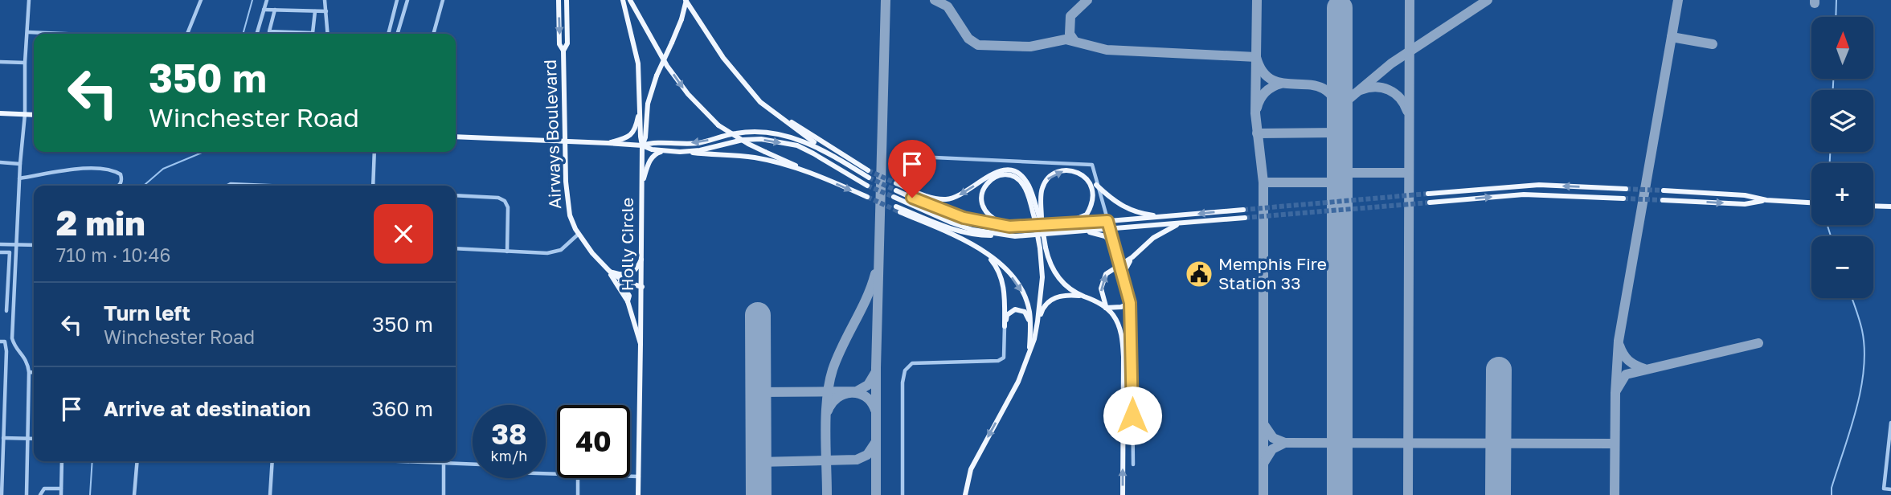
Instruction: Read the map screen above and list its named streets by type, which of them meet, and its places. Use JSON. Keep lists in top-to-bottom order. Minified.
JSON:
{"streets":{"main road":["Airways Boulevard","Holly Circle"]},"crossings":[["Airways Boulevard","Holly Circle"]],"places":{"public building":["Memphis Fire Station 33"]},"north":"top","page":{"map_buttons":["+","−"],"turn":["350 m","Winchester Road"],"heading":["2 min","710 m · 10:46"],"list":[{"name":"Turn left","note":"Winchester Road","value":"350 m"},{"name":"Arrive at destination","value":"360 m"}],"speed":"38 km/h","limit":"40"}}
